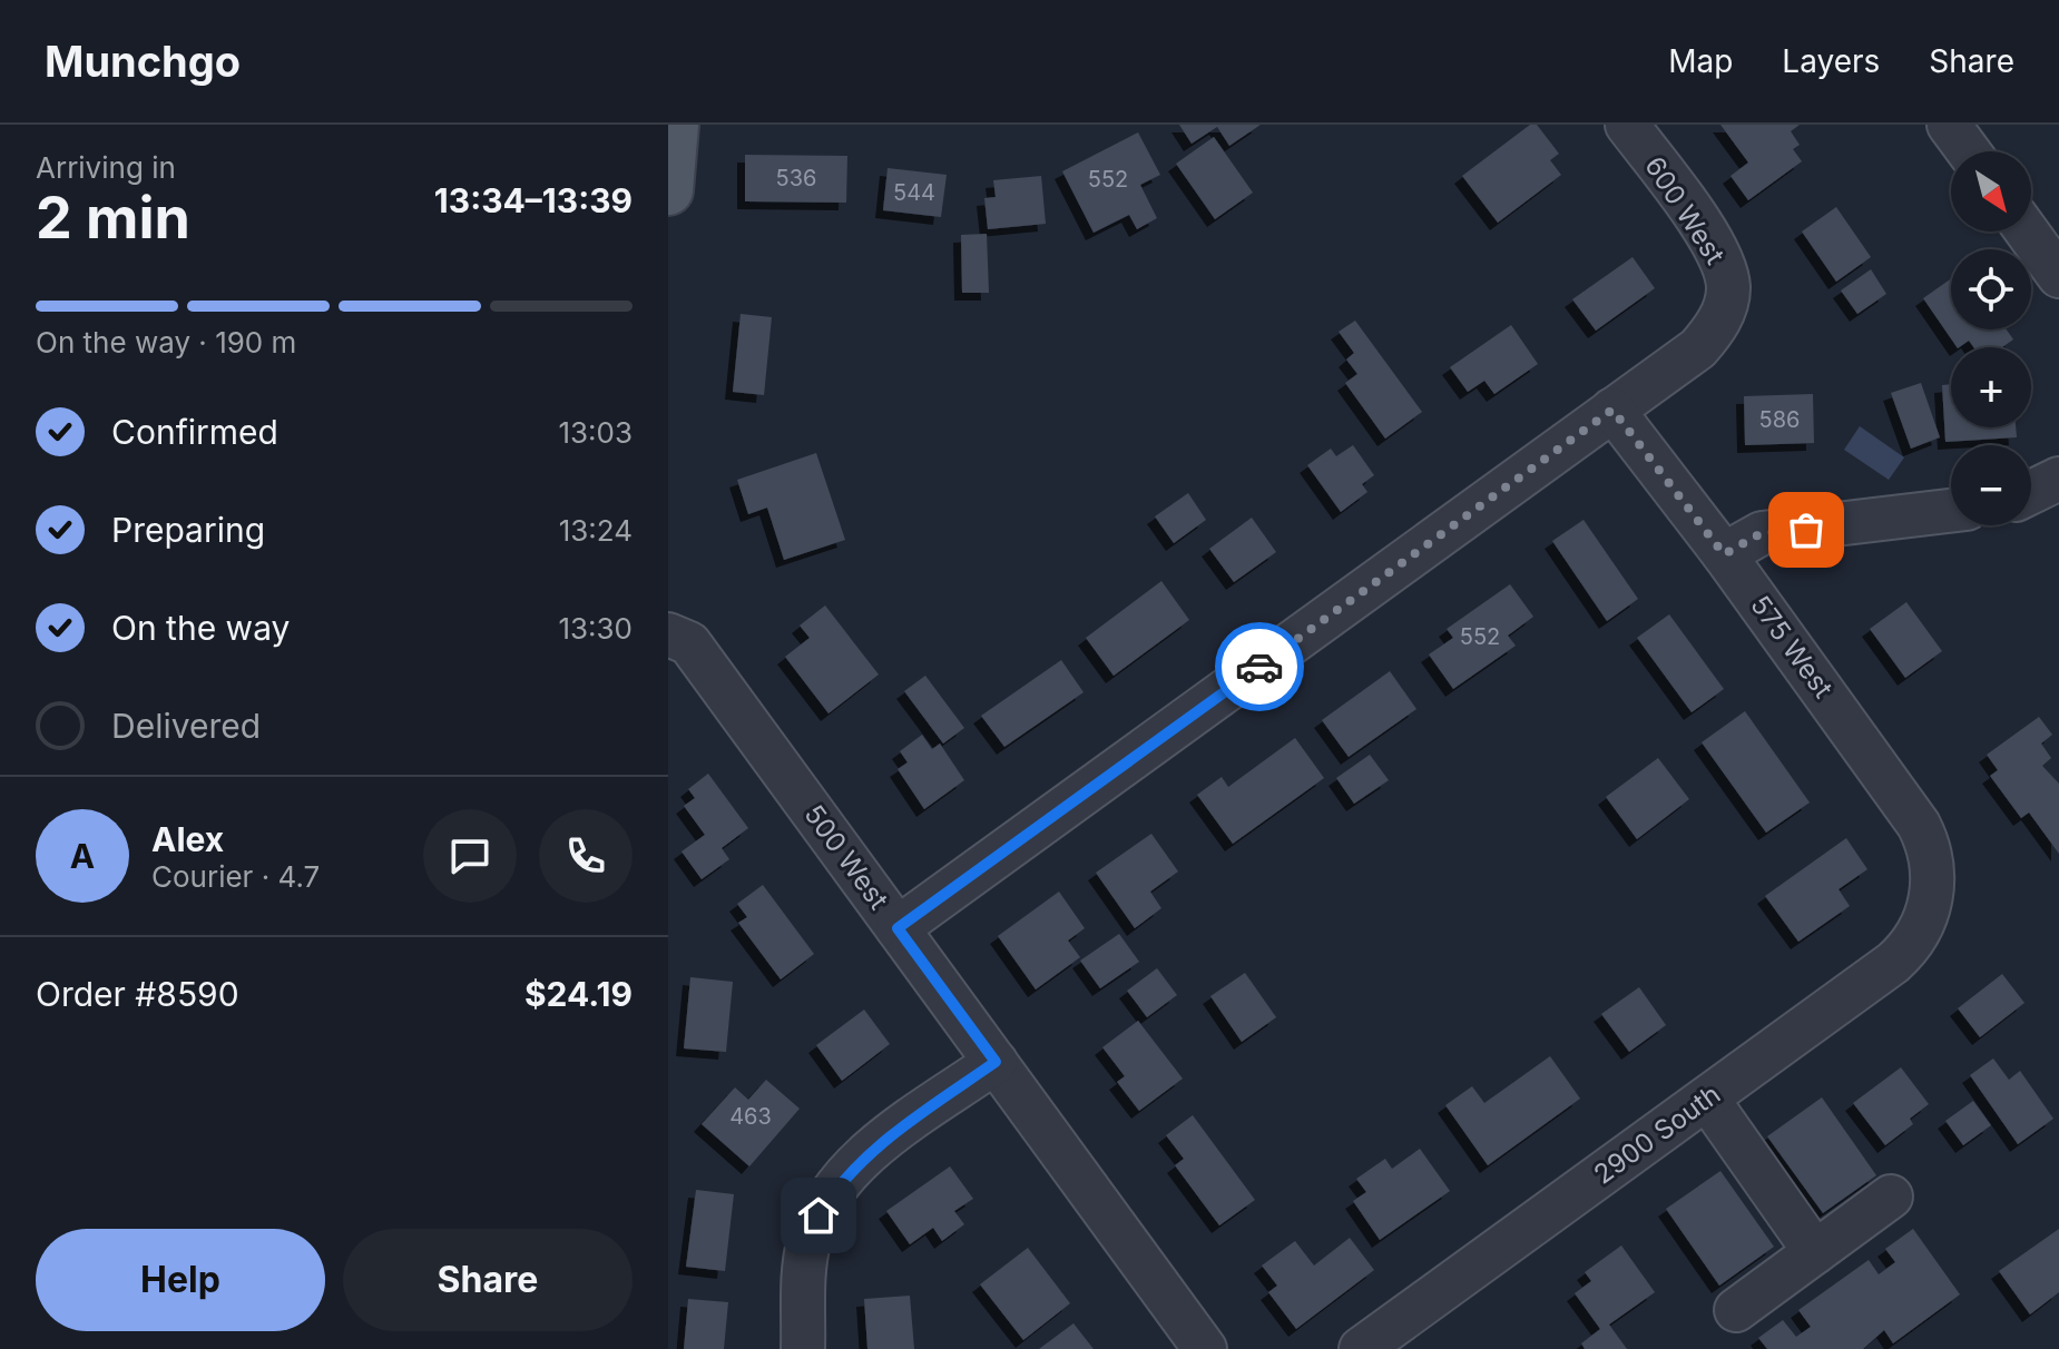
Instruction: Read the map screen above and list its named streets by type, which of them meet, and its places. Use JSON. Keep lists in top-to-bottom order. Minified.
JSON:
{"streets":{"street":["600 West","575 West","500 West","2900 South"]},"crossings":[["600 West","575 West"],["575 West","2900 South"]],"house_numbers":["536","552","544","586","552","463"],"north":"bottom right","page":{"header":"Munchgo","nav":["Map","Layers","Share"],"heading":["2 min","Arriving in","13:34–13:39"],"panel":["Alex","Courier · 4.7","Order #8590","$24.19"],"map_buttons":["+","−"],"bar":"On the way · 190 m","list":[["Confirmed","13:03"],["Preparing","13:24"],["On the way","13:30"],"Delivered"],"round":"A","buttons":["Help","Share"]}}
